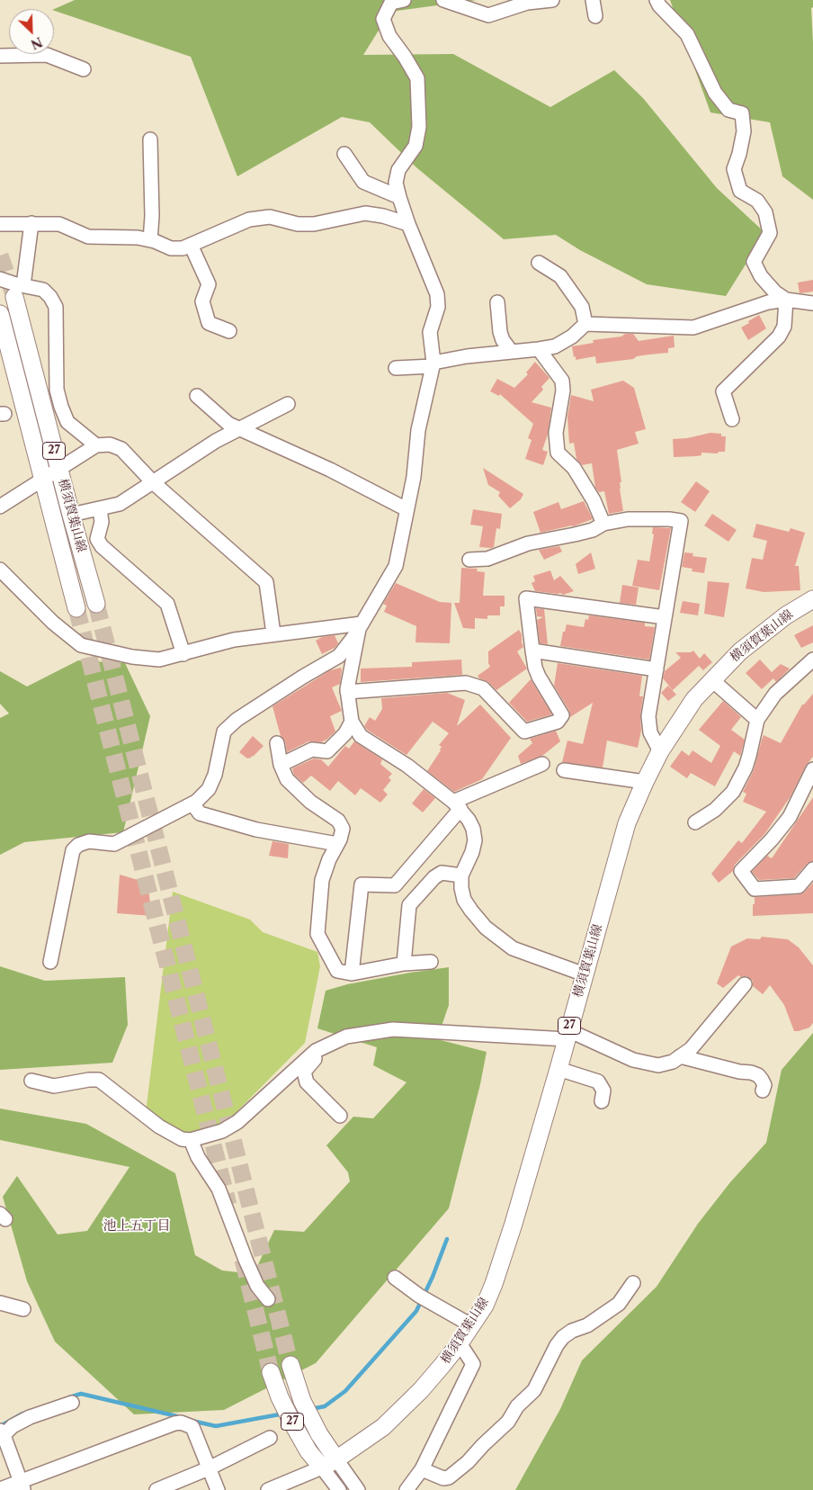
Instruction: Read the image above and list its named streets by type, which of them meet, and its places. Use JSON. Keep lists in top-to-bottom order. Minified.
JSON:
{"streets":{"main road":["27","横須賀葉山線"]},"crossings":[["27","横須賀葉山線"]],"districts":["池上五丁目"],"north":"bottom right"}
